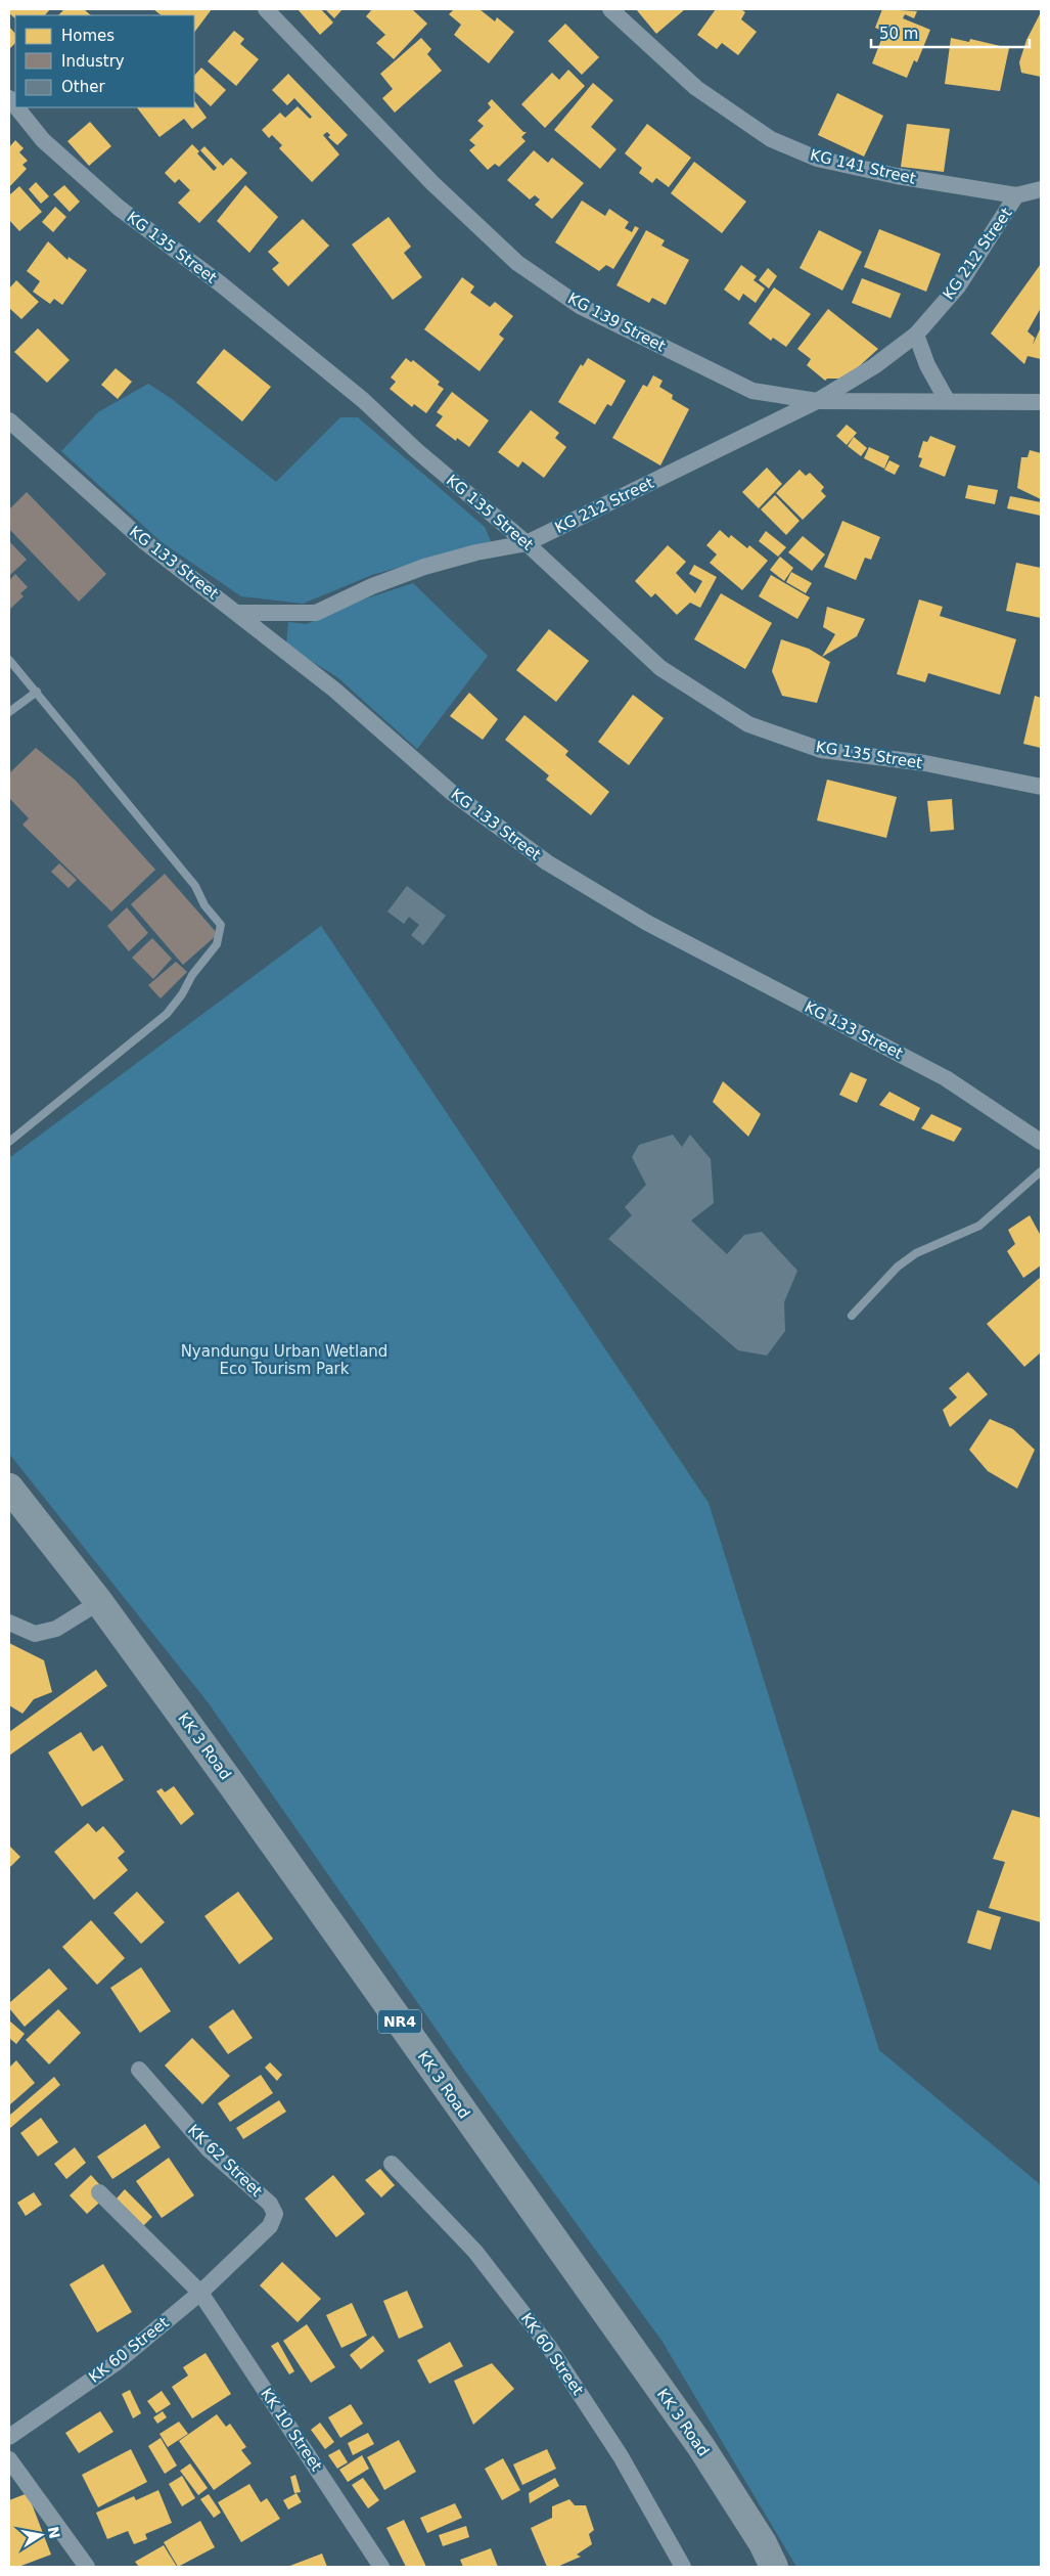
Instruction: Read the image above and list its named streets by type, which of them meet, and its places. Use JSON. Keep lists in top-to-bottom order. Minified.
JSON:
{"streets":{"highway":["KK 3 Road","NR4"],"street":["KG 141 Street","KG 135 Street","KG 212 Street","KG 139 Street","KG 133 Street","KK 62 Street","KK 60 Street","KK 10 Street"]},"crossings":[["KG 141 Street","KG 212 Street"],["KG 135 Street","KG 212 Street"],["KG 212 Street","KG 139 Street"],["KG 212 Street","KG 133 Street"],["KK 62 Street","KK 60 Street"],["KK 60 Street","KK 10 Street"]],"parks":["Nyandungu Urban Wetland Eco Tourism Park"],"legend":["Homes","Industry","Other"],"scale_bar":"50 m","north":"right"}
